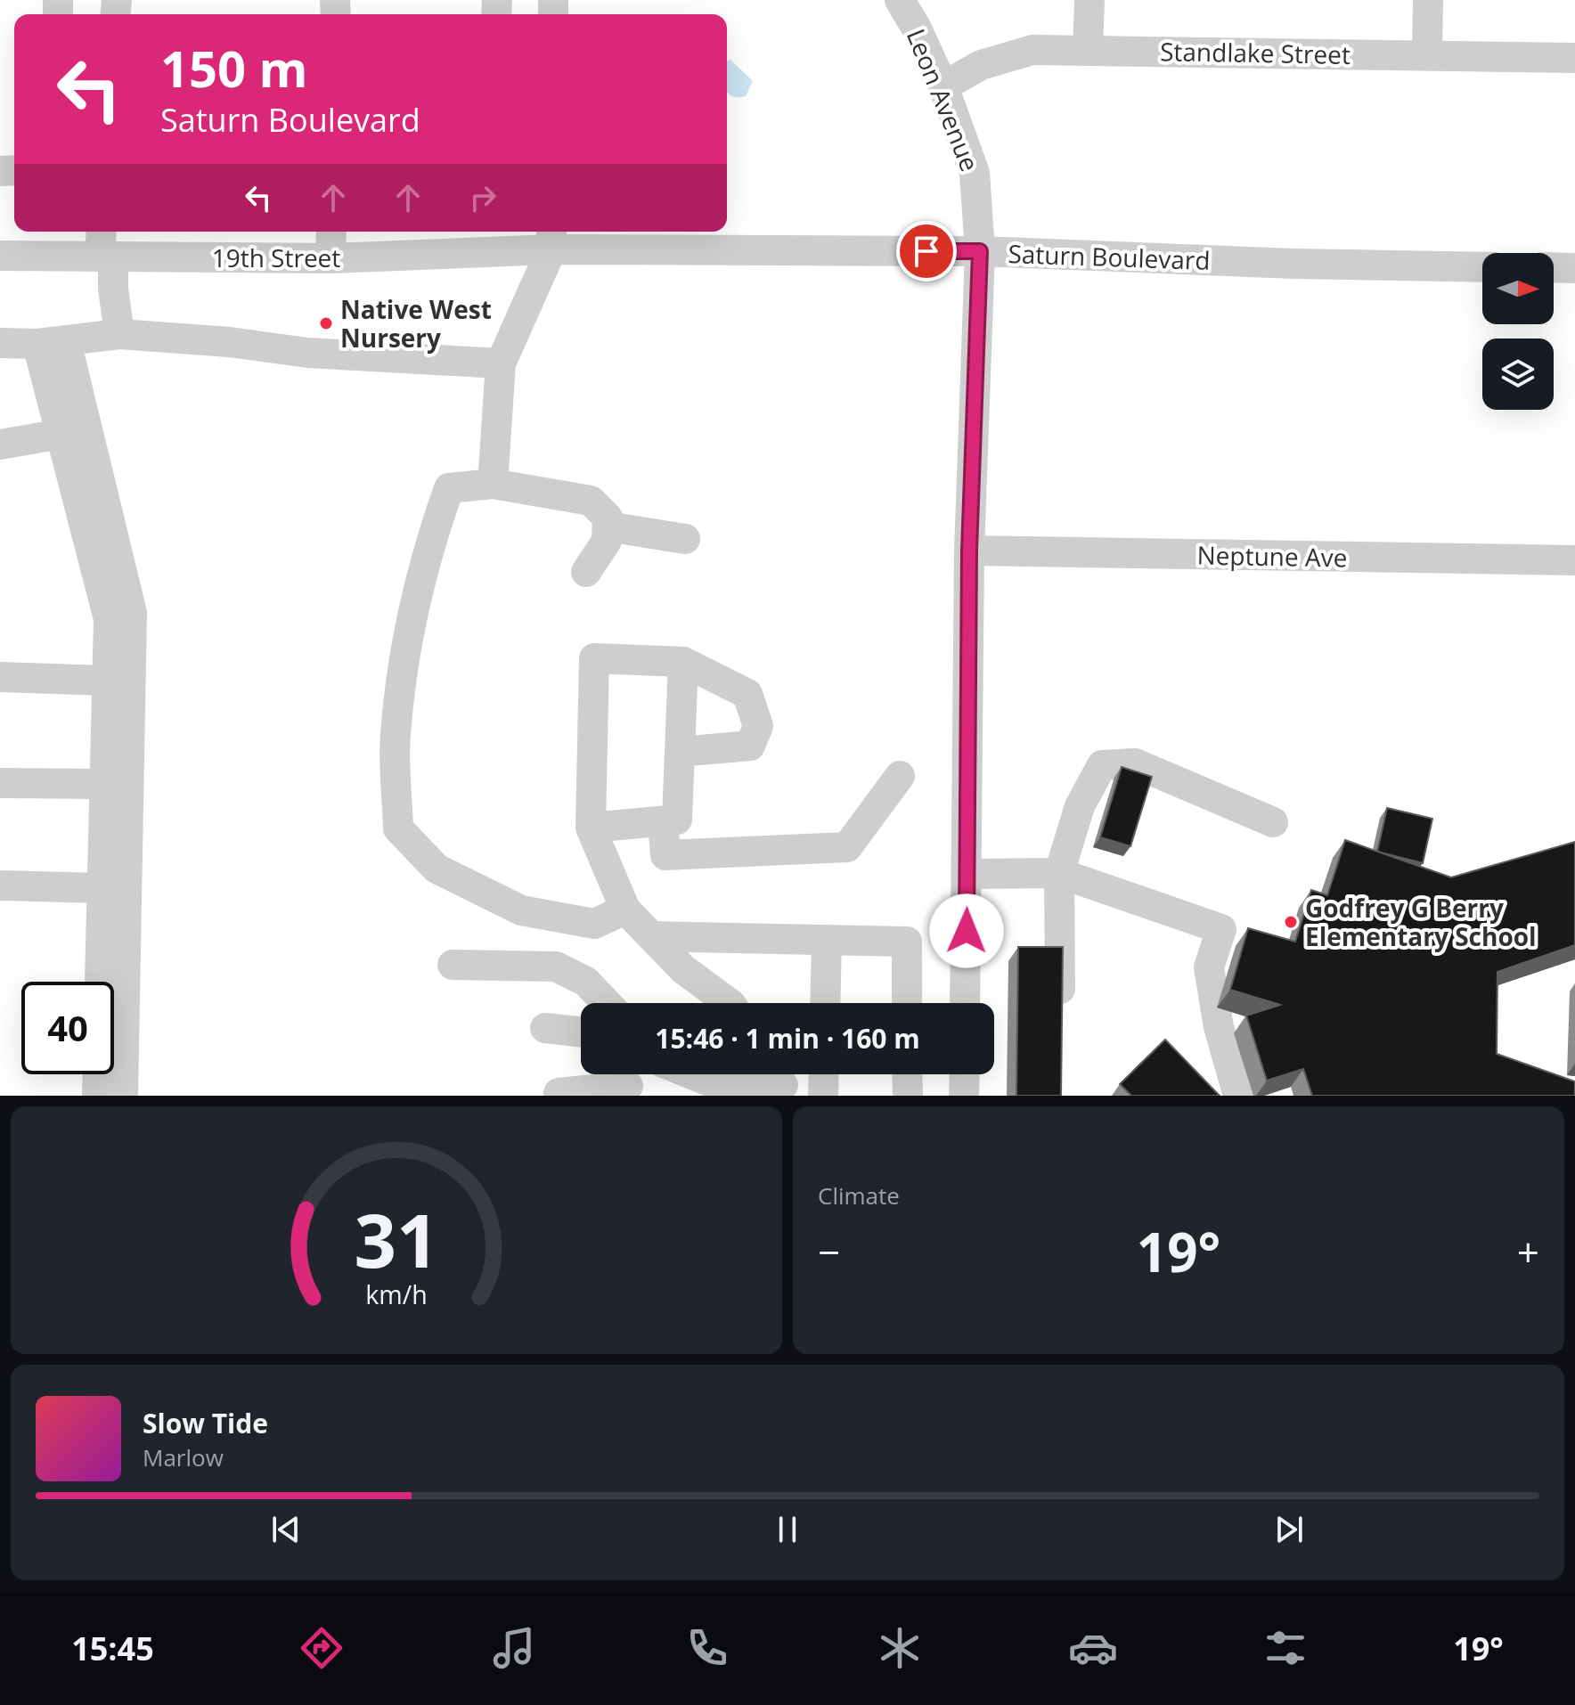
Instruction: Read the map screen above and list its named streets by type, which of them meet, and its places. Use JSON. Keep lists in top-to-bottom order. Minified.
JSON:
{"streets":{"street":["Standlake Street","Leon Avenue","Saturn Boulevard","19th Street","Neptune Ave"]},"crossings":[["Standlake Street","Leon Avenue"],["Leon Avenue","Saturn Boulevard"],["Leon Avenue","Neptune Ave"],["Saturn Boulevard","19th Street"]],"places":["Native West Nursery","Godfrey G Berry Elementary School"],"north":"right","page":{"turn":["150 m","Saturn Boulevard"],"limit":"40","trip":"15:46 · 1 min · 160 m","tile":"Climate","heat":["−","19°","+"],"song":["Slow Tide","Marlow"],"tabs":["15:45","19°"],"gauge":["31","km/h"]}}
